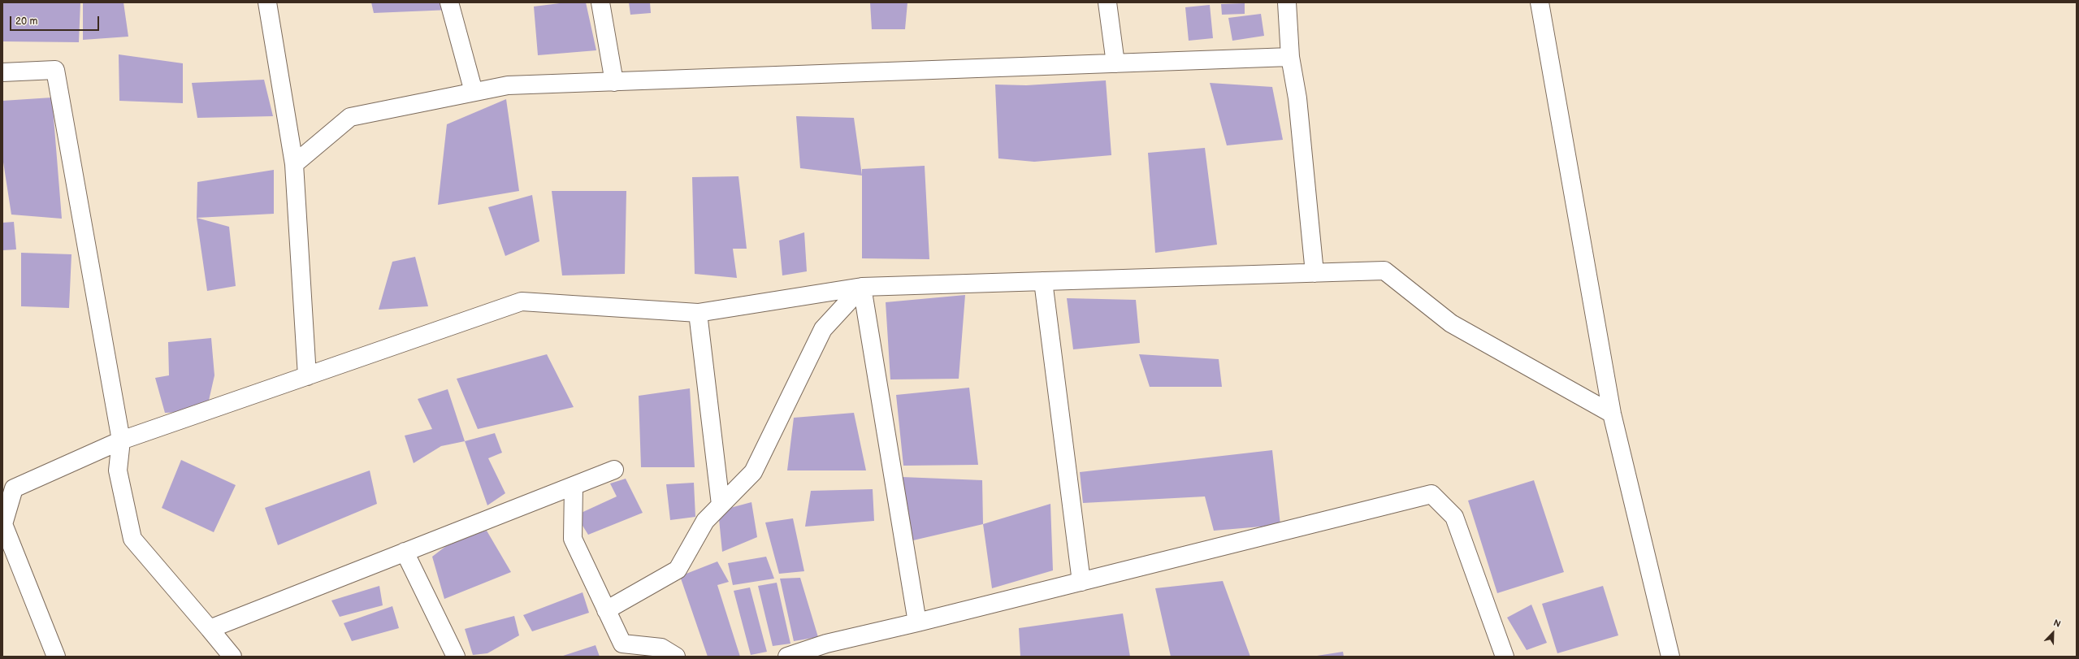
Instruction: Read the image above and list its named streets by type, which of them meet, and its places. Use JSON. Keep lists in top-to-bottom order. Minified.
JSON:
{"scale_bar":"20 m","north":"top right"}
